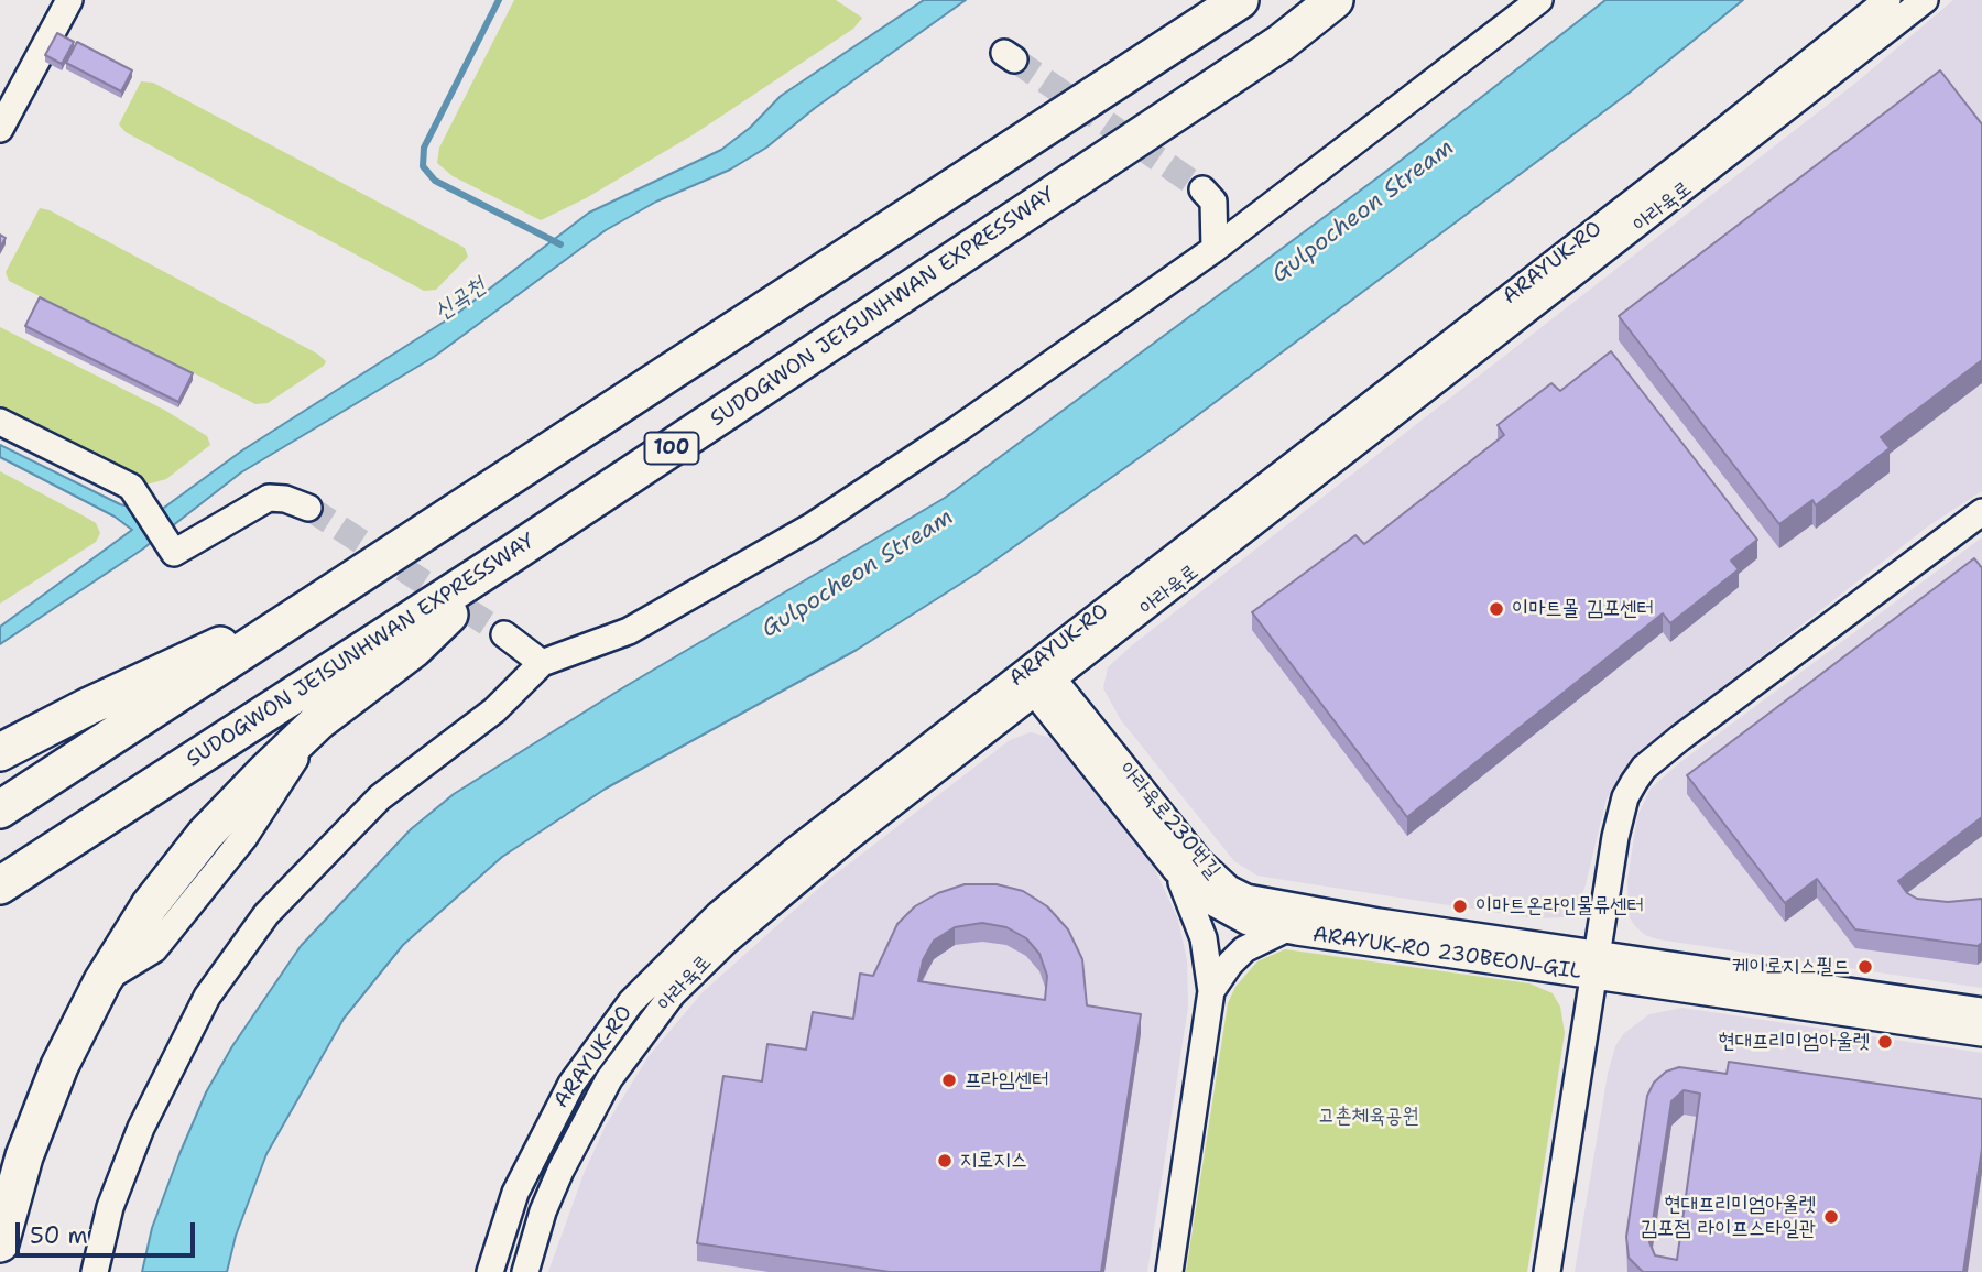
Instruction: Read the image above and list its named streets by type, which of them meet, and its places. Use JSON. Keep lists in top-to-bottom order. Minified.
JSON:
{"streets":{"highway":["SUDOGWON JE1SUNHWAN EXPRESSWAY","100"],"street":["아라육로","ARAYUK-RO","아라육로230번길","ARAYUK-RO 230BEON-GIL"]},"crossings":[["아라육로","ARAYUK-RO"],["아라육로","아라육로230번길"],["아라육로","ARAYUK-RO 230BEON-GIL"],["ARAYUK-RO","아라육로230번길"],["ARAYUK-RO","ARAYUK-RO 230BEON-GIL"],["아라육로230번길","ARAYUK-RO 230BEON-GIL"]],"water":["Gulpocheon Stream","신곡천"],"parks":["고촌체육공원"],"places":["이마트몰 김포센터","이마트온라인물류센터","케이로지스필드","현대프리미엄아울렛","프라임센터","지로지스","현대프리미엄아울렛 김포점 라이프스타일관"],"scale_bar":"50 m"}
